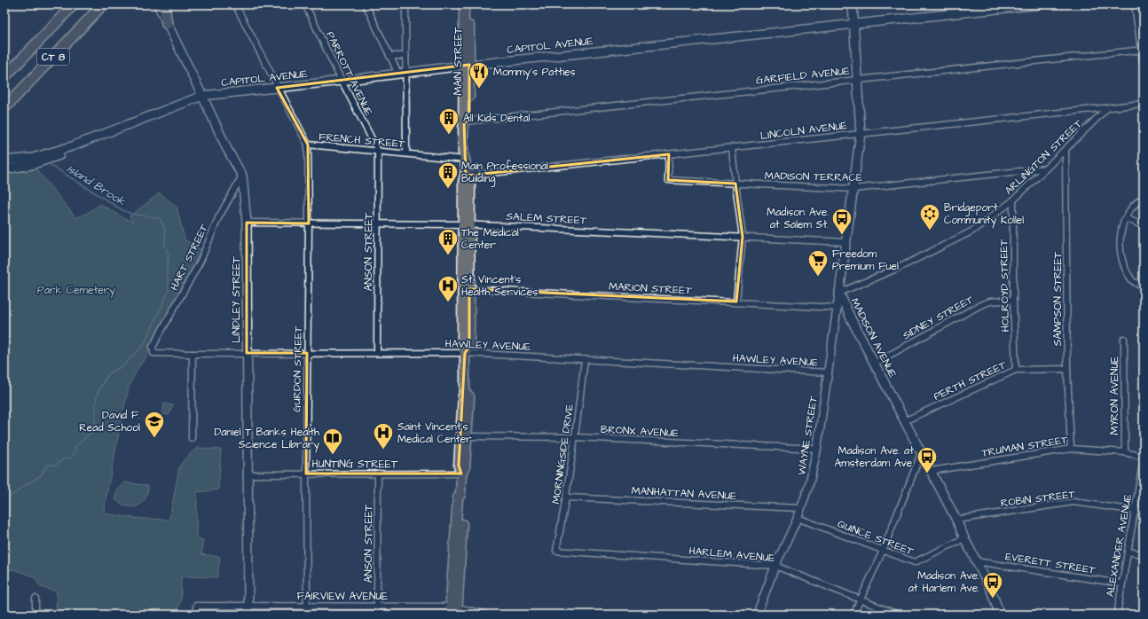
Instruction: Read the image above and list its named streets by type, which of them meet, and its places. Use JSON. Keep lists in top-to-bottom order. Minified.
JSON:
{"streets":{"highway":["CT 8"],"main road":["CAPITOL AVENUE","MAIN STREET","LINDLEY STREET","MADISON AVENUE"],"street":["PARROTT AVENUE","GARFIELD AVENUE","LINCOLN AVENUE","FRENCH STREET","ARLINGTON STREET","MADISON TERRACE","SALEM STREET","ANSON STREET","HART STREET","HOLROYD STREET","MARION STREET","SAMPSON STREET","SIDNEY STREET","HAWLEY AVENUE","GURDON STREET","PERTH STREET","MYRON AVENUE","BRONX AVENUE","WAYNE STREET","TRUMAN STREET","MORNINGSIDE DRIVE","HUNTING STREET","MANHATTAN AVENUE","ROBIN STREET","QUINCE STREET","ALEXANDER AVENUE","HARLEM AVENUE","EVERETT STREET","FAIRVIEW AVENUE"]},"crossings":[["CAPITOL AVENUE","MAIN STREET"],["CAPITOL AVENUE","PARROTT AVENUE"],["CAPITOL AVENUE","FRENCH STREET"],["CAPITOL AVENUE","LINDLEY STREET"],["CAPITOL AVENUE","MADISON AVENUE"],["MAIN STREET","GARFIELD AVENUE"],["MAIN STREET","LINCOLN AVENUE"],["MAIN STREET","FRENCH STREET"],["MAIN STREET","SALEM STREET"],["MAIN STREET","MARION STREET"],["MAIN STREET","HAWLEY AVENUE"],["MAIN STREET","BRONX AVENUE"],["MAIN STREET","HUNTING STREET"],["MAIN STREET","FAIRVIEW AVENUE"],["PARROTT AVENUE","FRENCH STREET"],["PARROTT AVENUE","ANSON STREET"],["GARFIELD AVENUE","MADISON AVENUE"],["LINCOLN AVENUE","ARLINGTON STREET"],["LINCOLN AVENUE","MADISON TERRACE"],["LINCOLN AVENUE","MADISON AVENUE"],["FRENCH STREET","ANSON STREET"],["FRENCH STREET","GURDON STREET"],["ARLINGTON STREET","MADISON TERRACE"],["ARLINGTON STREET","HOLROYD STREET"],["ARLINGTON STREET","SAMPSON STREET"],["ARLINGTON STREET","MADISON AVENUE"],["ARLINGTON STREET","WAYNE STREET"],["MADISON TERRACE","MADISON AVENUE"],["SALEM STREET","ANSON STREET"],["SALEM STREET","LINDLEY STREET"],["SALEM STREET","MADISON AVENUE"],["SALEM STREET","GURDON STREET"],["ANSON STREET","HAWLEY AVENUE"],["ANSON STREET","HUNTING STREET"],["ANSON STREET","FAIRVIEW AVENUE"],["HART STREET","LINDLEY STREET"],["HART STREET","HAWLEY AVENUE"],["HOLROYD STREET","SIDNEY STREET"],["HOLROYD STREET","PERTH STREET"],["MARION STREET","WAYNE STREET"],["SAMPSON STREET","PERTH STREET"],["SAMPSON STREET","TRUMAN STREET"],["LINDLEY STREET","HAWLEY AVENUE"],["LINDLEY STREET","HUNTING STREET"],["LINDLEY STREET","FAIRVIEW AVENUE"],["SIDNEY STREET","MADISON AVENUE"],["MADISON AVENUE","PERTH STREET"],["MADISON AVENUE","WAYNE STREET"],["MADISON AVENUE","TRUMAN STREET"],["MADISON AVENUE","ROBIN STREET"],["MADISON AVENUE","QUINCE STREET"],["MADISON AVENUE","EVERETT STREET"],["HAWLEY AVENUE","GURDON STREET"],["HAWLEY AVENUE","WAYNE STREET"],["HAWLEY AVENUE","MORNINGSIDE DRIVE"],["GURDON STREET","HUNTING STREET"],["GURDON STREET","FAIRVIEW AVENUE"],["MYRON AVENUE","TRUMAN STREET"],["BRONX AVENUE","WAYNE STREET"],["BRONX AVENUE","MORNINGSIDE DRIVE"],["WAYNE STREET","MANHATTAN AVENUE"],["WAYNE STREET","QUINCE STREET"],["WAYNE STREET","HARLEM AVENUE"],["TRUMAN STREET","ALEXANDER AVENUE"],["MORNINGSIDE DRIVE","MANHATTAN AVENUE"],["MORNINGSIDE DRIVE","HARLEM AVENUE"],["ROBIN STREET","ALEXANDER AVENUE"],["ALEXANDER AVENUE","EVERETT STREET"]],"water":["Island Brook"],"parks":["Park Cemetery"],"places":{"restaurant":["Mommy's Patties"],"building":["All Kids Dental","Main Professional Building","The Medical Center"],"synagogue":["Bridgeport Community Kollel"],"bus stop":["Madison Ave. at Salem St.","Madison Ave. at Amsterdam Ave.","Madison Ave. at Harlem Ave."],"supermarket":["Freedom Premium Fuel"],"hospital":["St. Vincent's Health Services","Saint Vincent's Medical Center"],"school or university":["David F. Read School"],"library":["Daniel T Banks Health Science Library"]}}
